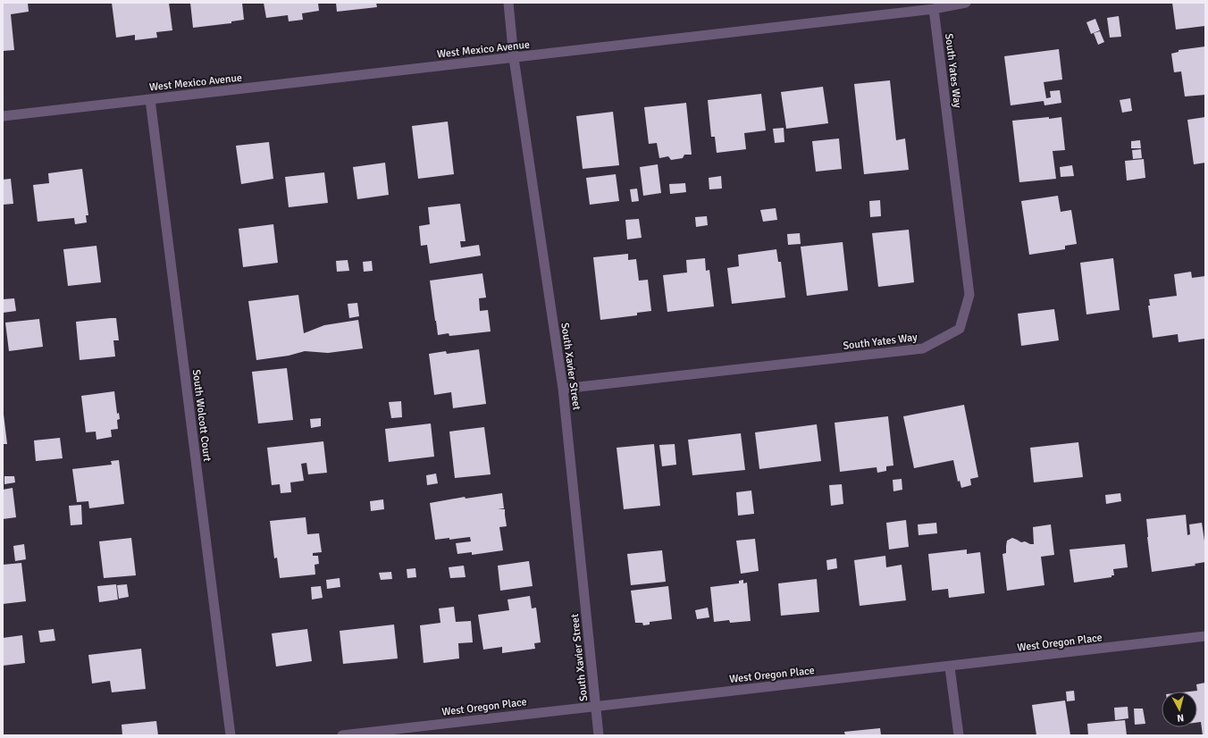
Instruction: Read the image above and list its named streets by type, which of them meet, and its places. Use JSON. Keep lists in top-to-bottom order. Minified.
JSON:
{"streets":{"street":["West Mexico Avenue","South Yates Way","South Xavier Street","South Wolcott Court","West Oregon Place"]},"crossings":[["West Mexico Avenue","South Yates Way"],["West Mexico Avenue","South Xavier Street"],["West Mexico Avenue","South Wolcott Court"],["South Yates Way","South Xavier Street"],["South Xavier Street","West Oregon Place"]],"north":"bottom"}
